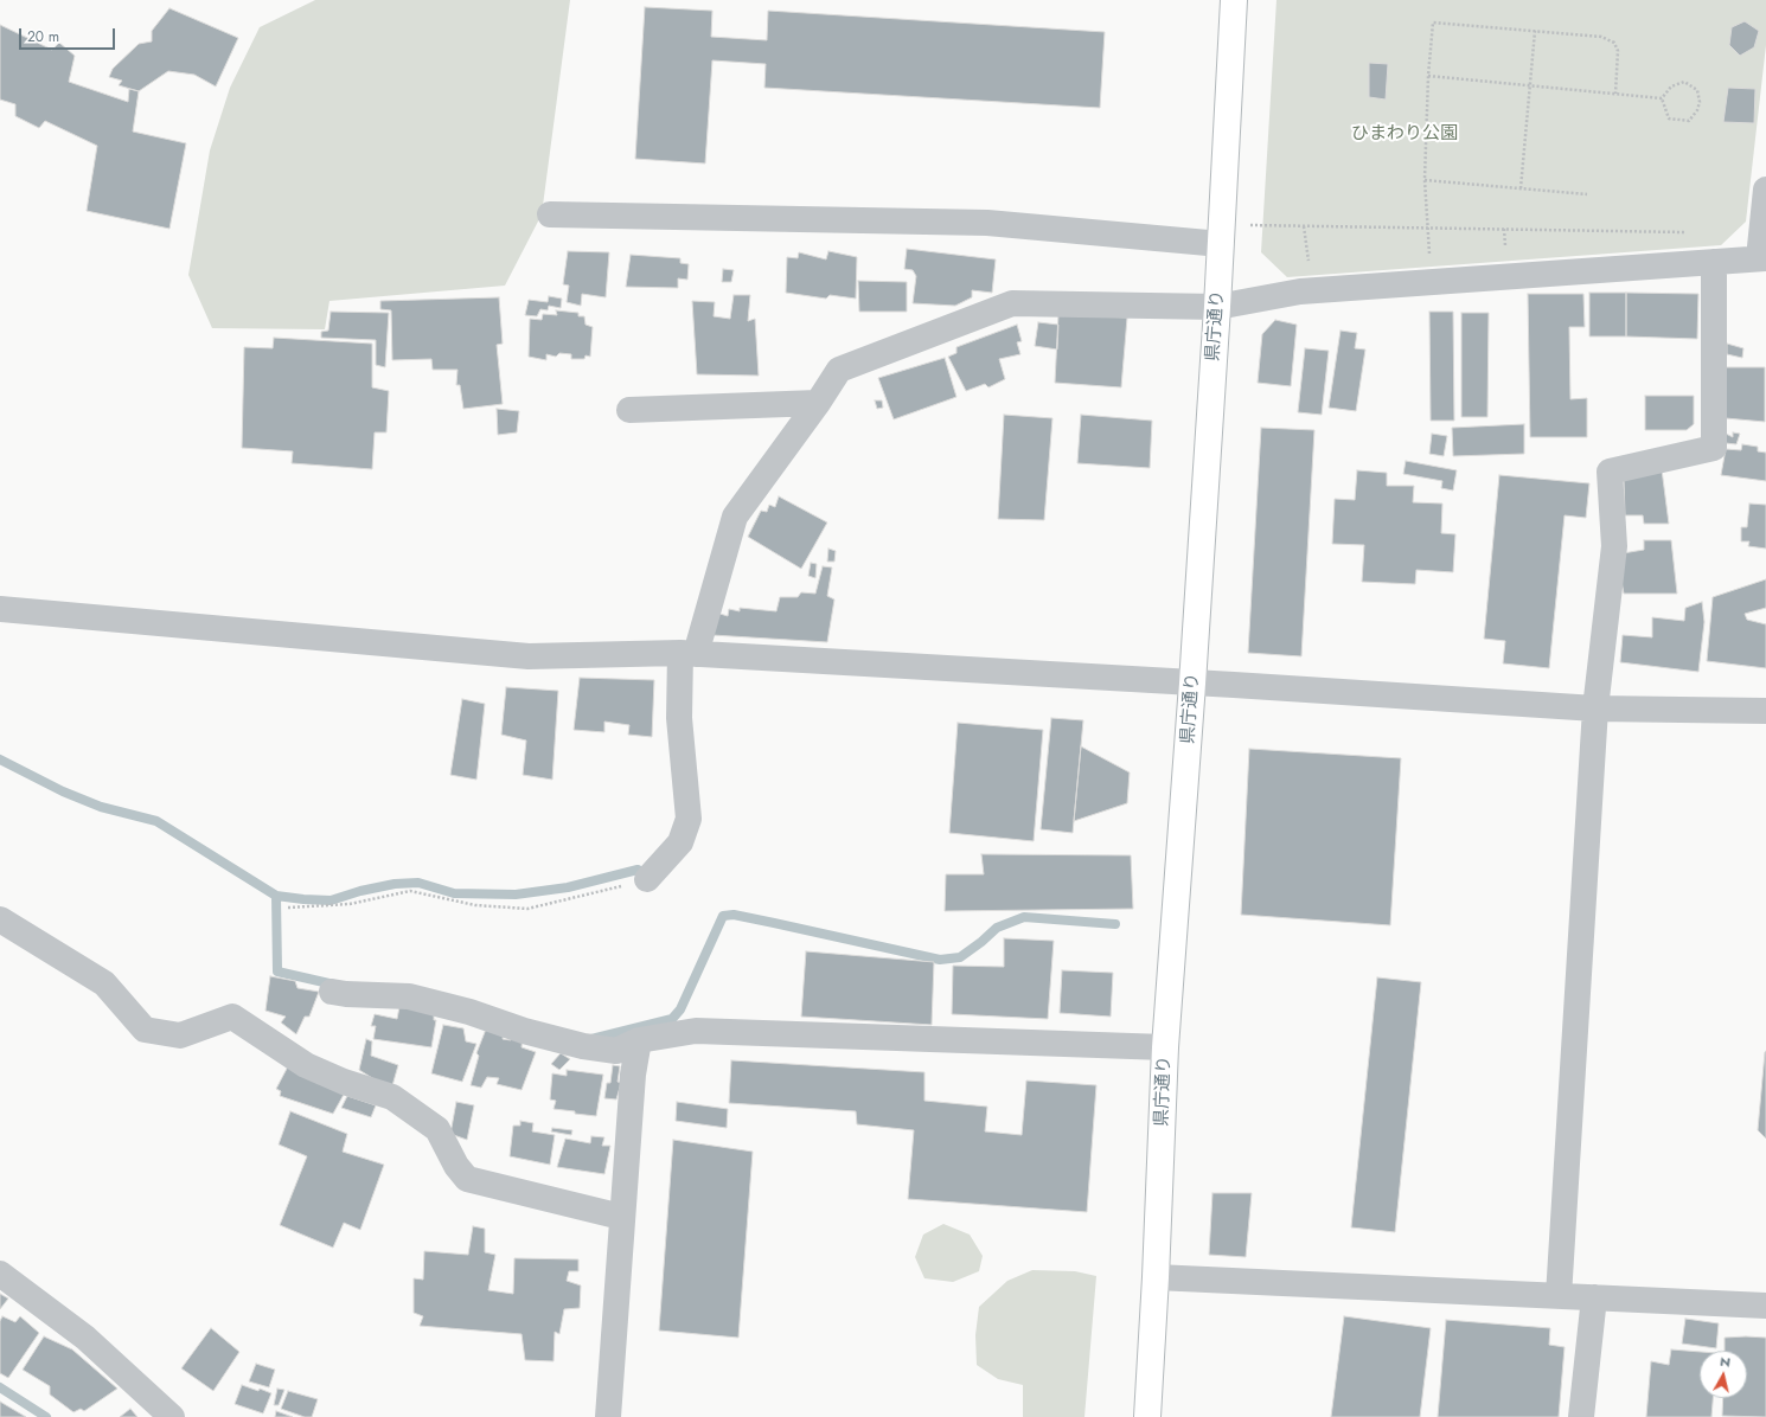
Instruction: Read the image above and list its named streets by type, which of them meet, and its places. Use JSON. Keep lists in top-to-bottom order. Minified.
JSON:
{"streets":{"main road":["県庁通り"]},"parks":["ひまわり公園"],"scale_bar":"20 m","north":"top"}
